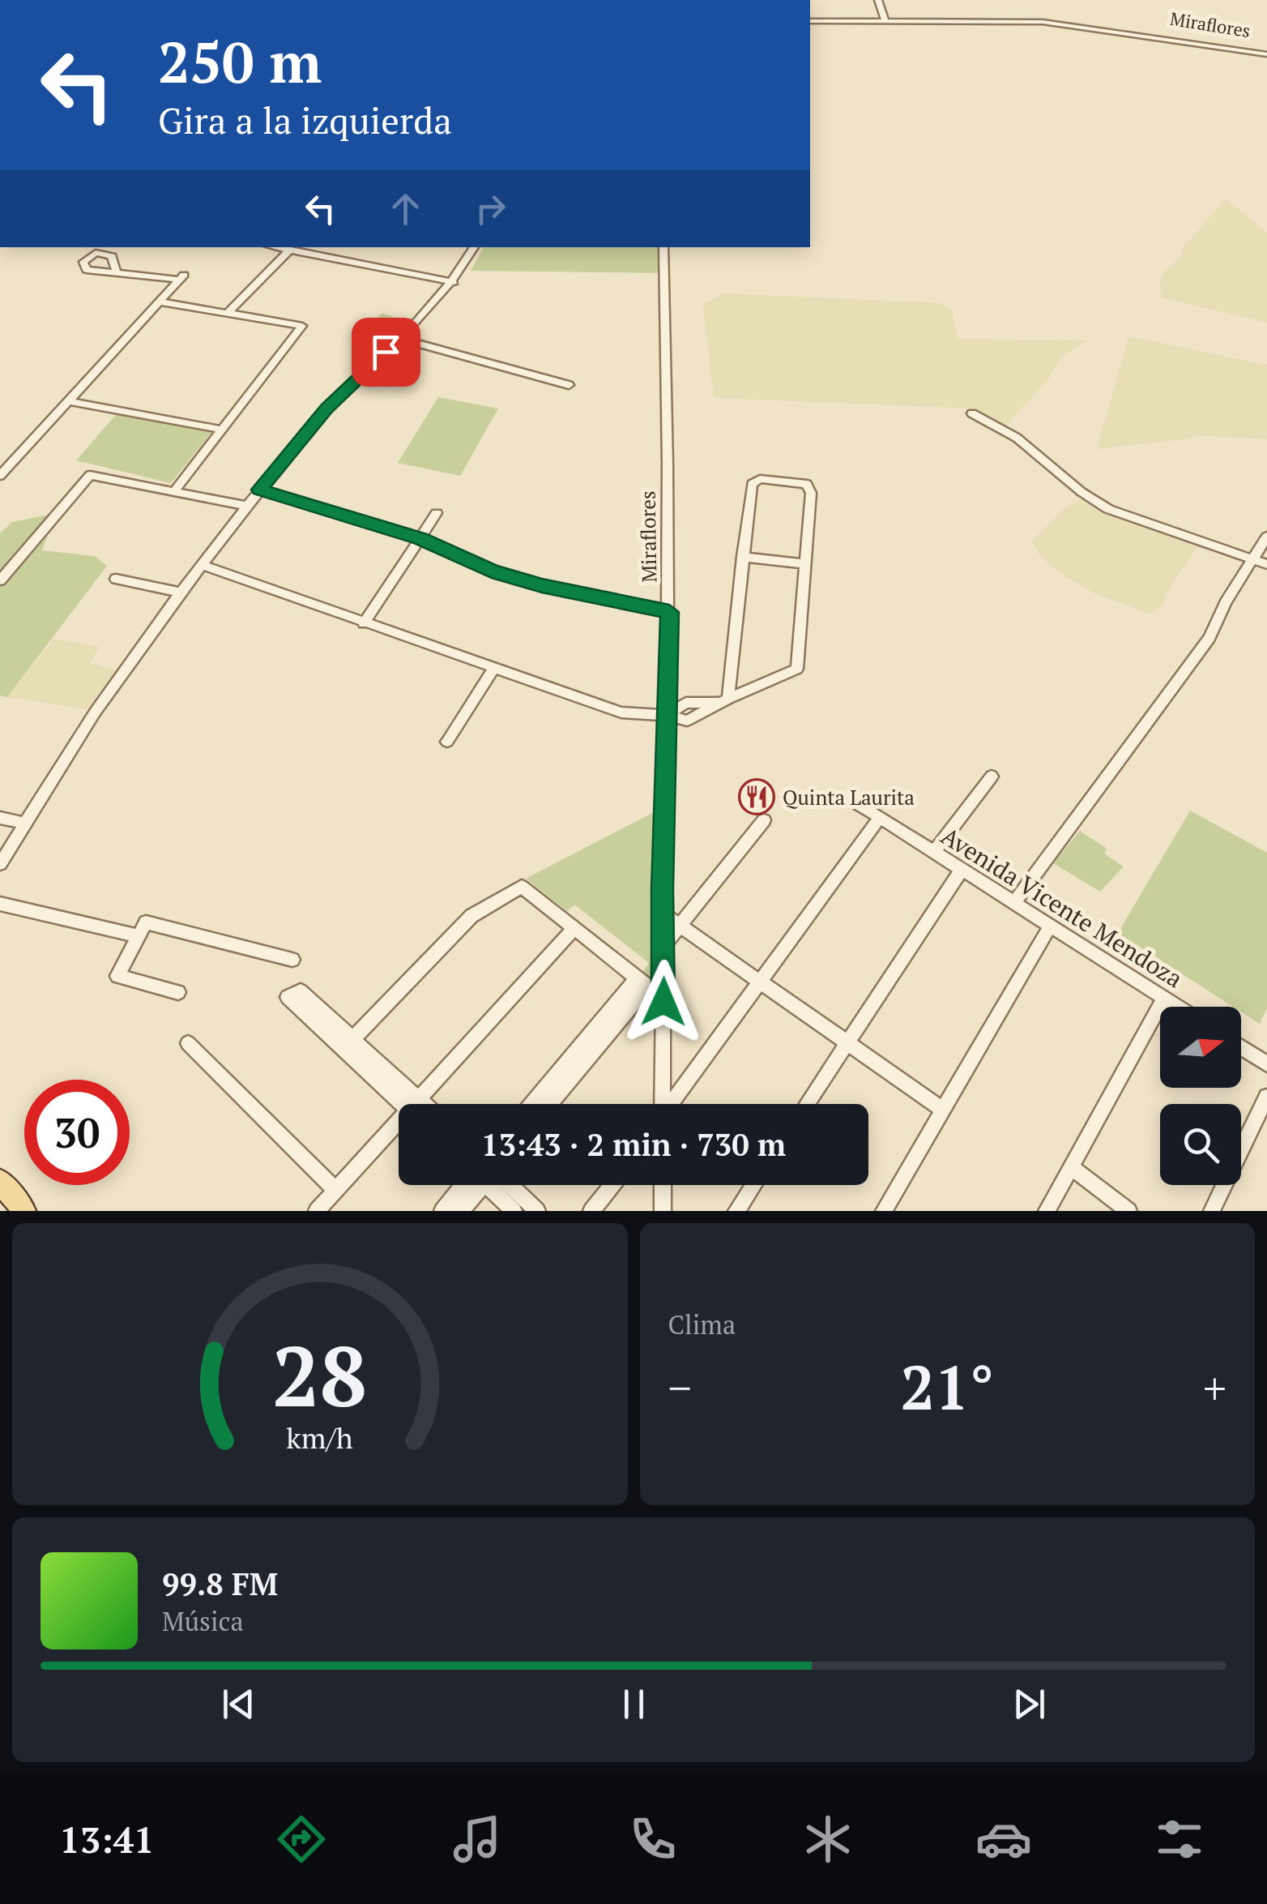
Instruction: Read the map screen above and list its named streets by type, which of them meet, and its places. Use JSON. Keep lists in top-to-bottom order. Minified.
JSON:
{"streets":{"street":["Miraflores","Avenida Vicente Mendoza"]},"places":{"restaurant":["Quinta Laurita"]},"north":"right","page":{"turn":["250 m","Gira a la izquierda"],"limit":"30","trip":"13:43 · 2 min · 730 m","tile":"Clima","heat":["−","21°","+"],"song":["99.8 FM","Música"],"tabs":"13:41","gauge":["28","km/h"]}}
